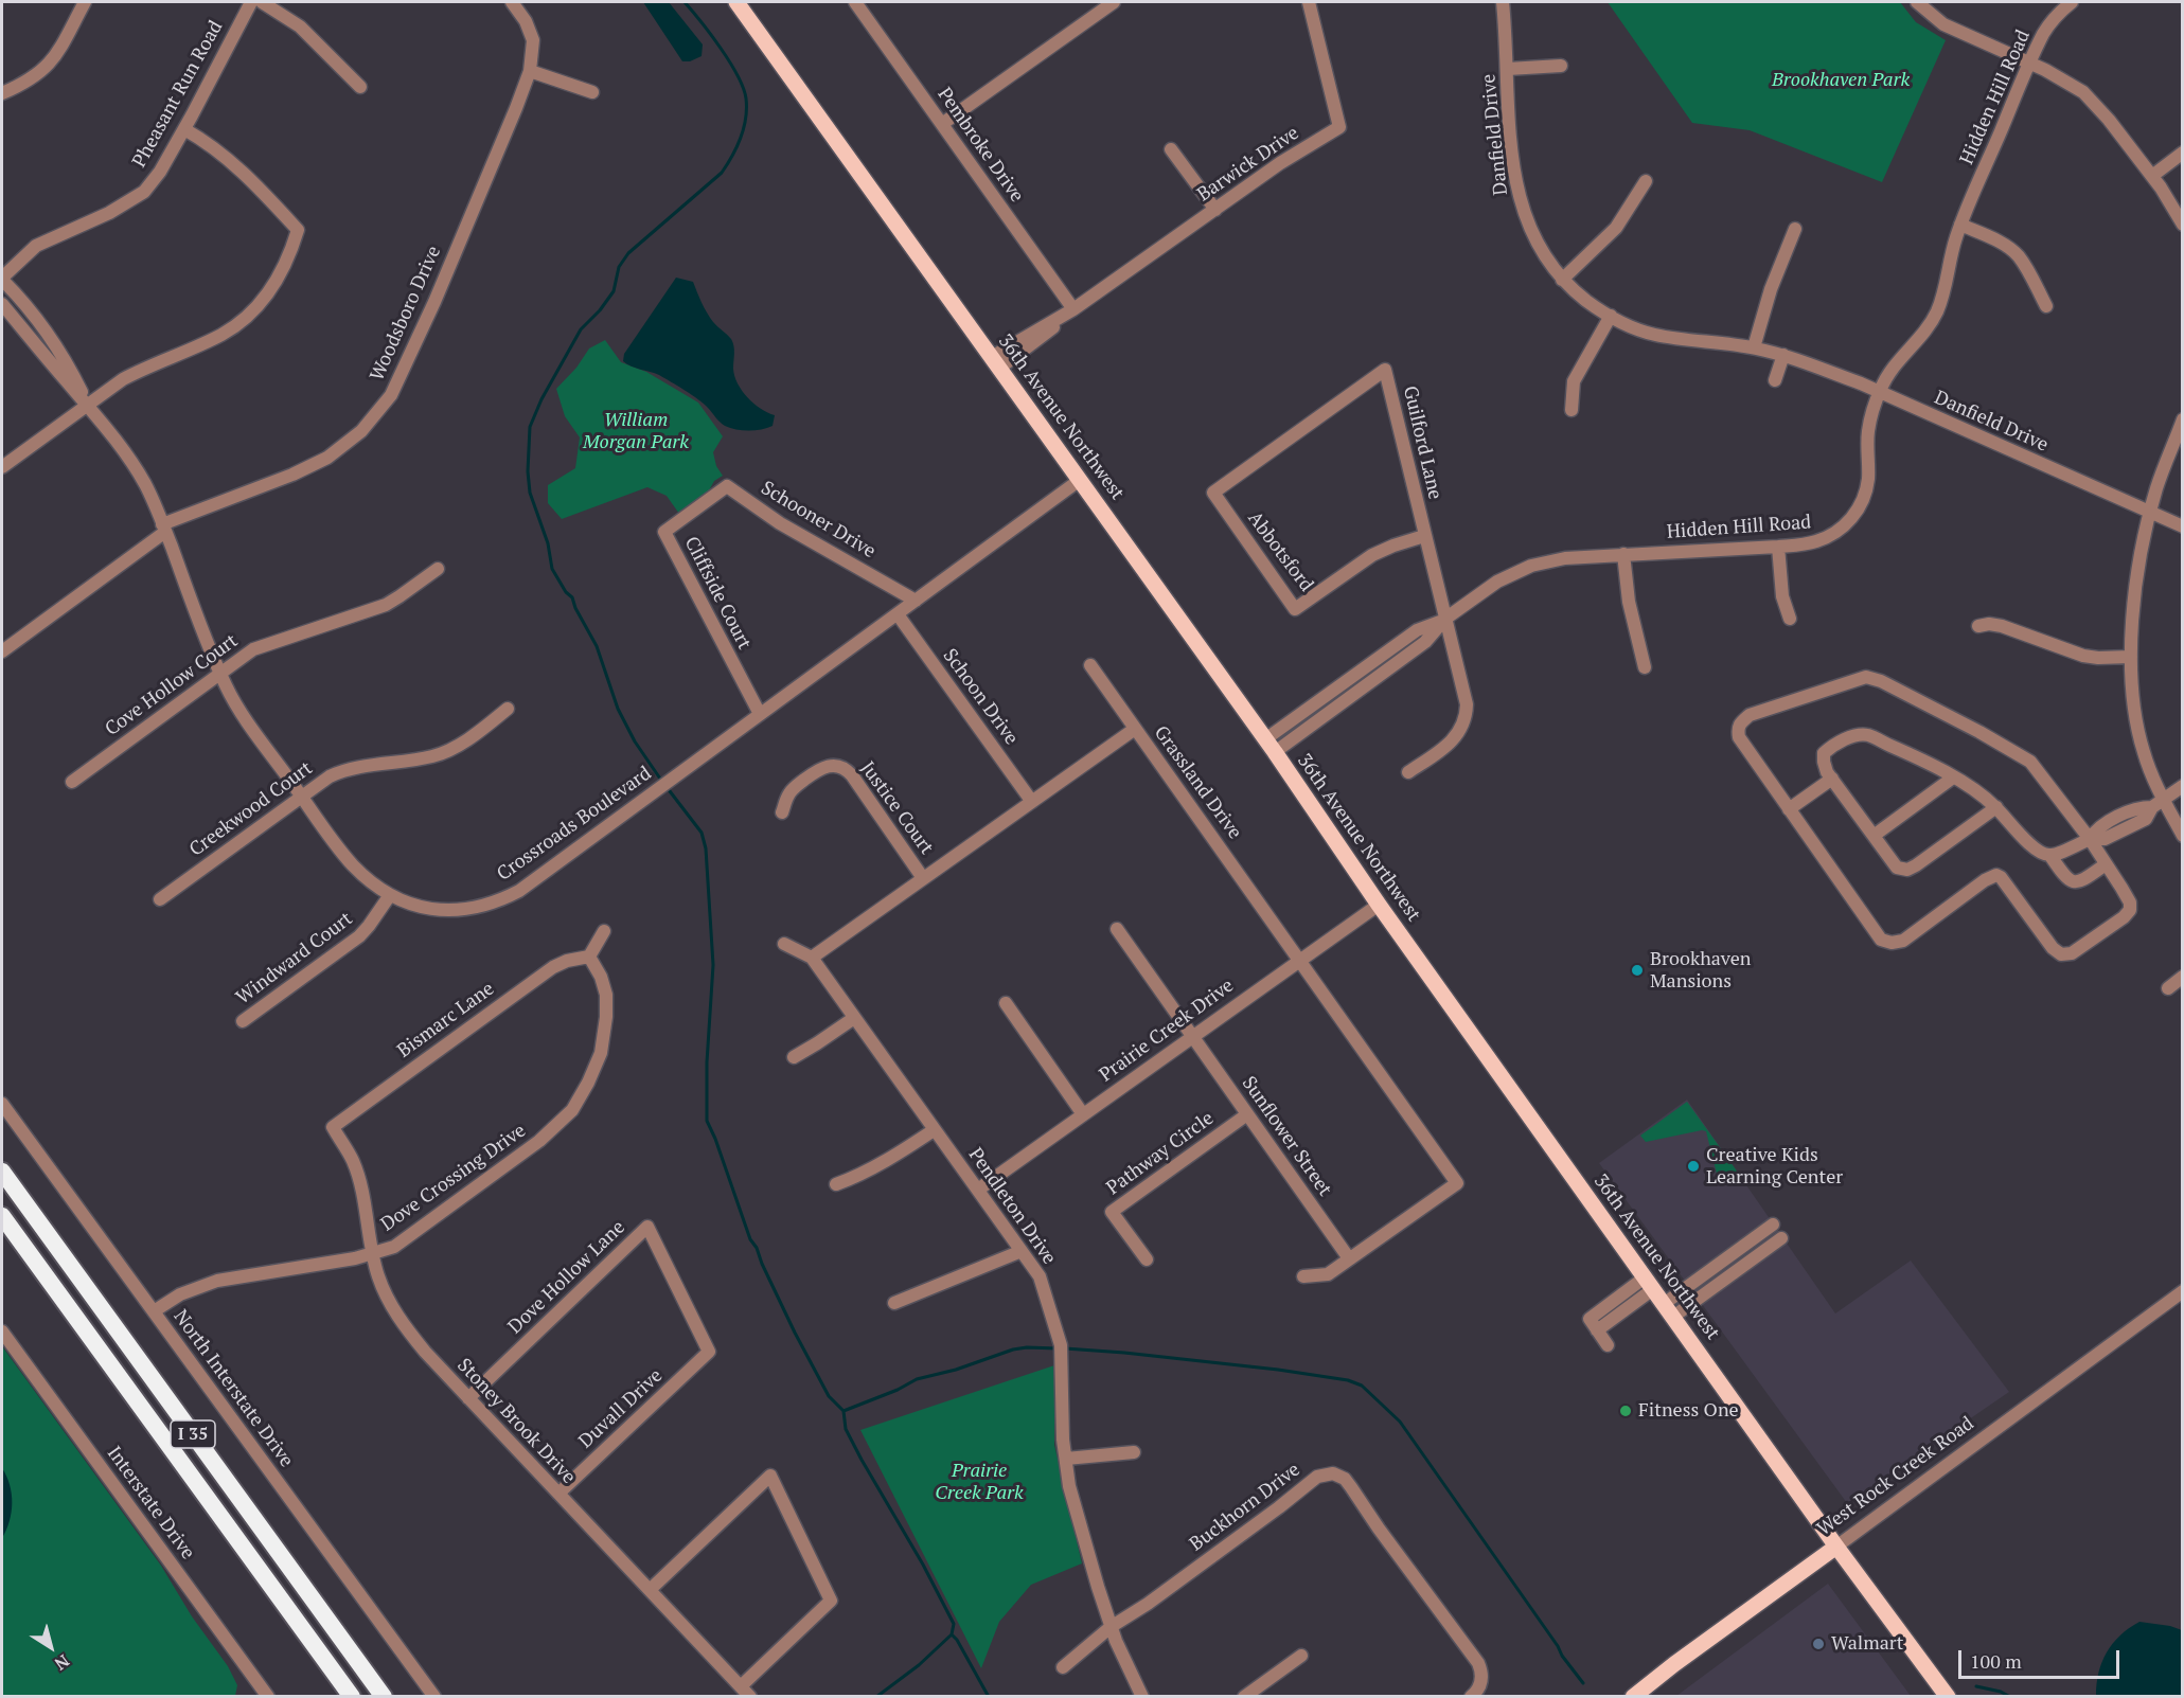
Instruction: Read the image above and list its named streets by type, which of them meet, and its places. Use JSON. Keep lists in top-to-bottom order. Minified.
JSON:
{"streets":{"highway":["I 35"],"main road":["36th Avenue Northwest","West Rock Creek Road"],"street":["Pheasant Run Road","Hidden Hill Road","Danfield Drive","Pembroke Drive","Barwick Drive","Woodsboro Drive","Guilford Lane","Schooner Drive","Abbotsford","Cliffside Court","Cove Hollow Court","Schoon Drive","Grassland Drive","Justice Court","Creekwood Court","Crossroads Boulevard","Windward Court","Bismarc Lane","Prairie Creek Drive","Sunflower Street","Pathway Circle","Dove Crossing Drive","Pendleton Drive","Dove Hollow Lane","North Interstate Drive","Duvall Drive","Stoney Brook Drive","Interstate Drive","Buckhorn Drive"]},"crossings":[["Pheasant Run Road","Crossroads Boulevard"],["Hidden Hill Road","Danfield Drive"],["Hidden Hill Road","36th Avenue Northwest"],["Hidden Hill Road","Guilford Lane"],["Pembroke Drive","Barwick Drive"],["Barwick Drive","36th Avenue Northwest"],["Woodsboro Drive","Crossroads Boulevard"],["36th Avenue Northwest","Crossroads Boulevard"],["36th Avenue Northwest","Prairie Creek Drive"],["36th Avenue Northwest","West Rock Creek Road"],["Guilford Lane","Abbotsford"],["Schooner Drive","Cliffside Court"],["Schooner Drive","Crossroads Boulevard"],["Cliffside Court","Crossroads Boulevard"],["Cove Hollow Court","Crossroads Boulevard"],["Schoon Drive","Grassland Drive"],["Schoon Drive","Crossroads Boulevard"],["Grassland Drive","Justice Court"],["Grassland Drive","Prairie Creek Drive"],["Grassland Drive","Sunflower Street"],["Grassland Drive","Pendleton Drive"],["Creekwood Court","Crossroads Boulevard"],["Crossroads Boulevard","Windward Court"],["Bismarc Lane","Dove Crossing Drive"],["Bismarc Lane","Stoney Brook Drive"],["Prairie Creek Drive","Sunflower Street"],["Prairie Creek Drive","Pendleton Drive"],["Sunflower Street","Pathway Circle"],["Dove Crossing Drive","North Interstate Drive"],["Dove Crossing Drive","Stoney Brook Drive"],["Pendleton Drive","Buckhorn Drive"],["Dove Hollow Lane","Duvall Drive"],["Dove Hollow Lane","Stoney Brook Drive"],["Duvall Drive","Stoney Brook Drive"]],"parks":["Brookhaven Park","William Morgan Park","Prairie Creek Park"],"places":["Brookhaven Mansions","Creative Kids Learning Center","Fitness One","Walmart"],"scale_bar":"100 m","north":"bottom right"}
